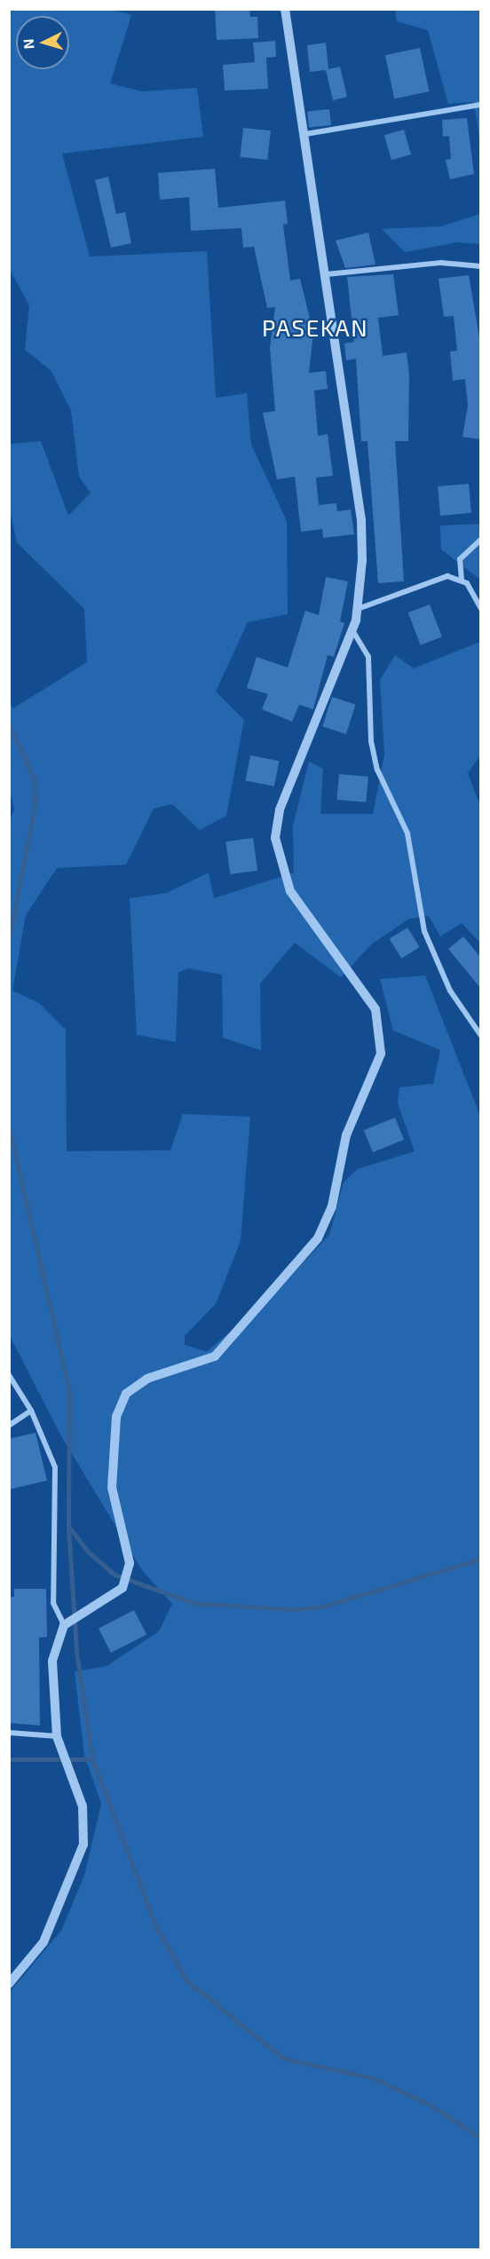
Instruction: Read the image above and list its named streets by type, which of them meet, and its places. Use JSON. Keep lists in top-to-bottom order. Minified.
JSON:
{"districts":["PASEKAN"],"north":"left"}
